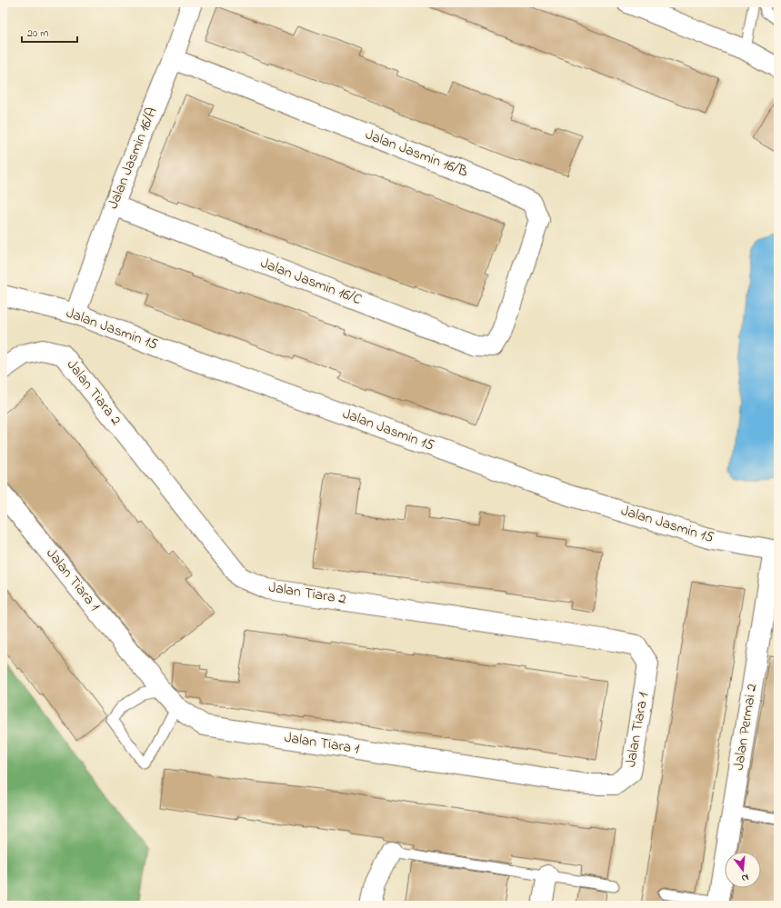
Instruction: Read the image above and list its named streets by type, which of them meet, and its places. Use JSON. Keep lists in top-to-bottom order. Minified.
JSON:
{"streets":{"street":["Jalan Jasmin 16/B","Jalan Jasmin 16/A","Jalan Jasmin 16/C","Jalan Jasmin 15","Jalan Tiara 2","Jalan Tiara 1","Jalan Permai 2"]},"crossings":[["Jalan Jasmin 16/B","Jalan Jasmin 16/A"],["Jalan Jasmin 16/B","Jalan Jasmin 16/C"],["Jalan Jasmin 16/A","Jalan Jasmin 16/C"],["Jalan Jasmin 16/A","Jalan Jasmin 15"],["Jalan Jasmin 15","Jalan Permai 2"],["Jalan Tiara 2","Jalan Tiara 1"]],"scale_bar":"20 m","north":"bottom"}
